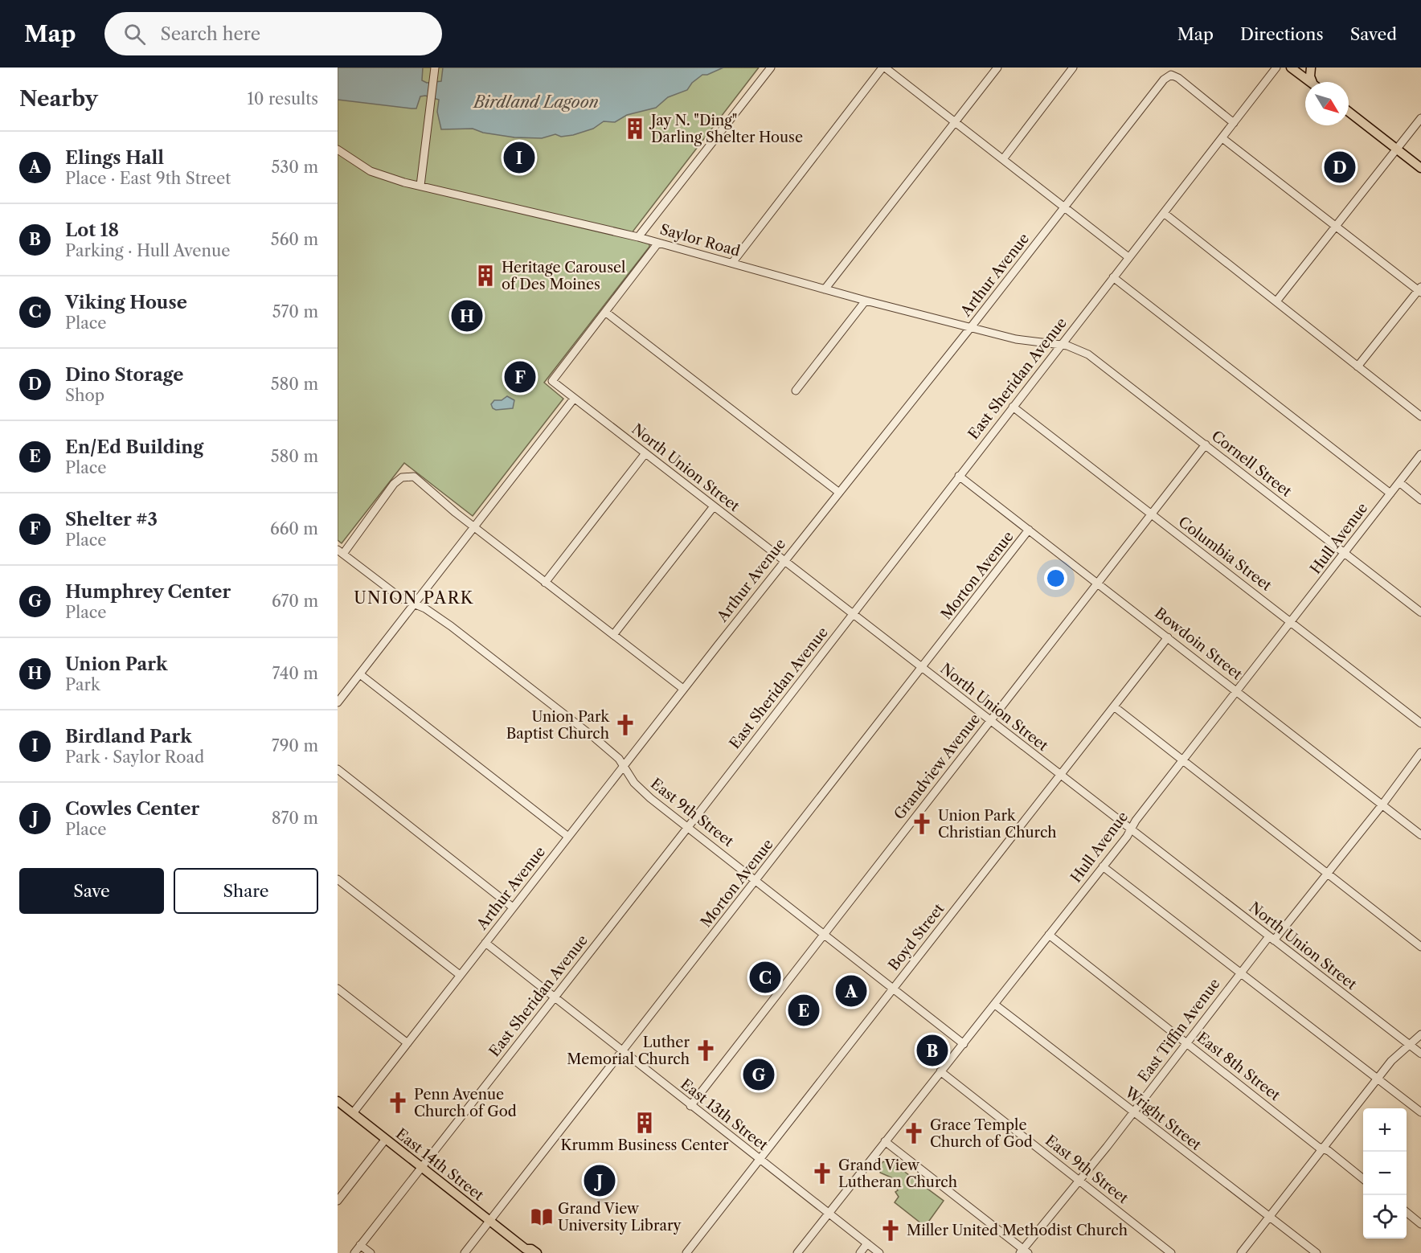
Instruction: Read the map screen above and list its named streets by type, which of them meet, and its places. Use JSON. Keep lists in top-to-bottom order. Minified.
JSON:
{"streets":{"main road":["East 14th Street"],"street":["Saylor Road","Arthur Avenue","East Sheridan Avenue","Cornell Street","North Union Street","Hull Avenue","Columbia Street","Morton Avenue","Bowdoin Street","Grandview Avenue","East 9th Street","Boyd Street","East Tiffin Avenue","East 8th Street","East 13th Street","Wright Street"]},"crossings":[["Saylor Road","Arthur Avenue"],["Saylor Road","East Sheridan Avenue"],["Saylor Road","Cornell Street"],["Arthur Avenue","East Sheridan Avenue"],["Arthur Avenue","North Union Street"],["Arthur Avenue","East 9th Street"],["Arthur Avenue","East 13th Street"],["Arthur Avenue","East 14th Street"],["East Sheridan Avenue","Cornell Street"],["East Sheridan Avenue","North Union Street"],["East Sheridan Avenue","Columbia Street"],["East Sheridan Avenue","Bowdoin Street"],["East Sheridan Avenue","East 9th Street"],["East Sheridan Avenue","East 13th Street"],["East Sheridan Avenue","East 14th Street"],["Cornell Street","Hull Avenue"],["Cornell Street","Grandview Avenue"],["North Union Street","Hull Avenue"],["North Union Street","Morton Avenue"],["North Union Street","Grandview Avenue"],["North Union Street","Boyd Street"],["North Union Street","East Tiffin Avenue"],["Hull Avenue","Columbia Street"],["Hull Avenue","Bowdoin Street"],["Hull Avenue","East 9th Street"],["Hull Avenue","East 8th Street"],["Hull Avenue","East 13th Street"],["Hull Avenue","Wright Street"],["Columbia Street","Grandview Avenue"],["Morton Avenue","Bowdoin Street"],["Morton Avenue","East 9th Street"],["Morton Avenue","East 13th Street"],["Morton Avenue","East 14th Street"],["Bowdoin Street","Grandview Avenue"],["Bowdoin Street","Boyd Street"],["Bowdoin Street","East Tiffin Avenue"],["Grandview Avenue","East 9th Street"],["Grandview Avenue","East 13th Street"],["East 9th Street","Boyd Street"],["East 9th Street","East Tiffin Avenue"],["Boyd Street","East 13th Street"],["East Tiffin Avenue","East 8th Street"],["East Tiffin Avenue","Wright Street"]],"districts":["UNION PARK"],"water":["Birdland Lagoon"],"places":{"building":["Jay N. \"Ding\" Darling Shelter House","Heritage Carousel of Des Moines","Krumm Business Center"],"church":["Union Park Baptist Church","Union Park Christian Church","Luther Memorial Church","Penn Avenue Church of God","Grace Temple Church of God","Grand View Lutheran Church","Miller United Methodist Church"],"library":["Grand View University Library"]},"north":"bottom right","page":{"header":"Map","search":"Search here","nav":["Map","Directions","Saved"],"heading":["Nearby","10 results"],"list":[{"mark":"A","name":"Elings Hall","note":"Place · East 9th Street","value":"530 m"},{"mark":"B","name":"Lot 18","note":"Parking · Hull Avenue","value":"560 m"},{"mark":"C","name":"Viking House","note":"Place","value":"570 m"},{"mark":"D","name":"Dino Storage","note":"Shop","value":"580 m"},{"mark":"E","name":"En/Ed Building","note":"Place","value":"580 m"},{"mark":"F","name":"Shelter #3","note":"Place","value":"660 m"},{"mark":"G","name":"Humphrey Center","note":"Place","value":"670 m"},{"mark":"H","name":"Union Park","note":"Park","value":"740 m"},{"mark":"I","name":"Birdland Park","note":"Park · Saylor Road","value":"790 m"},{"mark":"J","name":"Cowles Center","note":"Place","value":"870 m"}],"pins":["I","D","H","F","C","A","E","B","G","J"],"buttons":["Save","Share"],"map_buttons":["+","−"]}}
